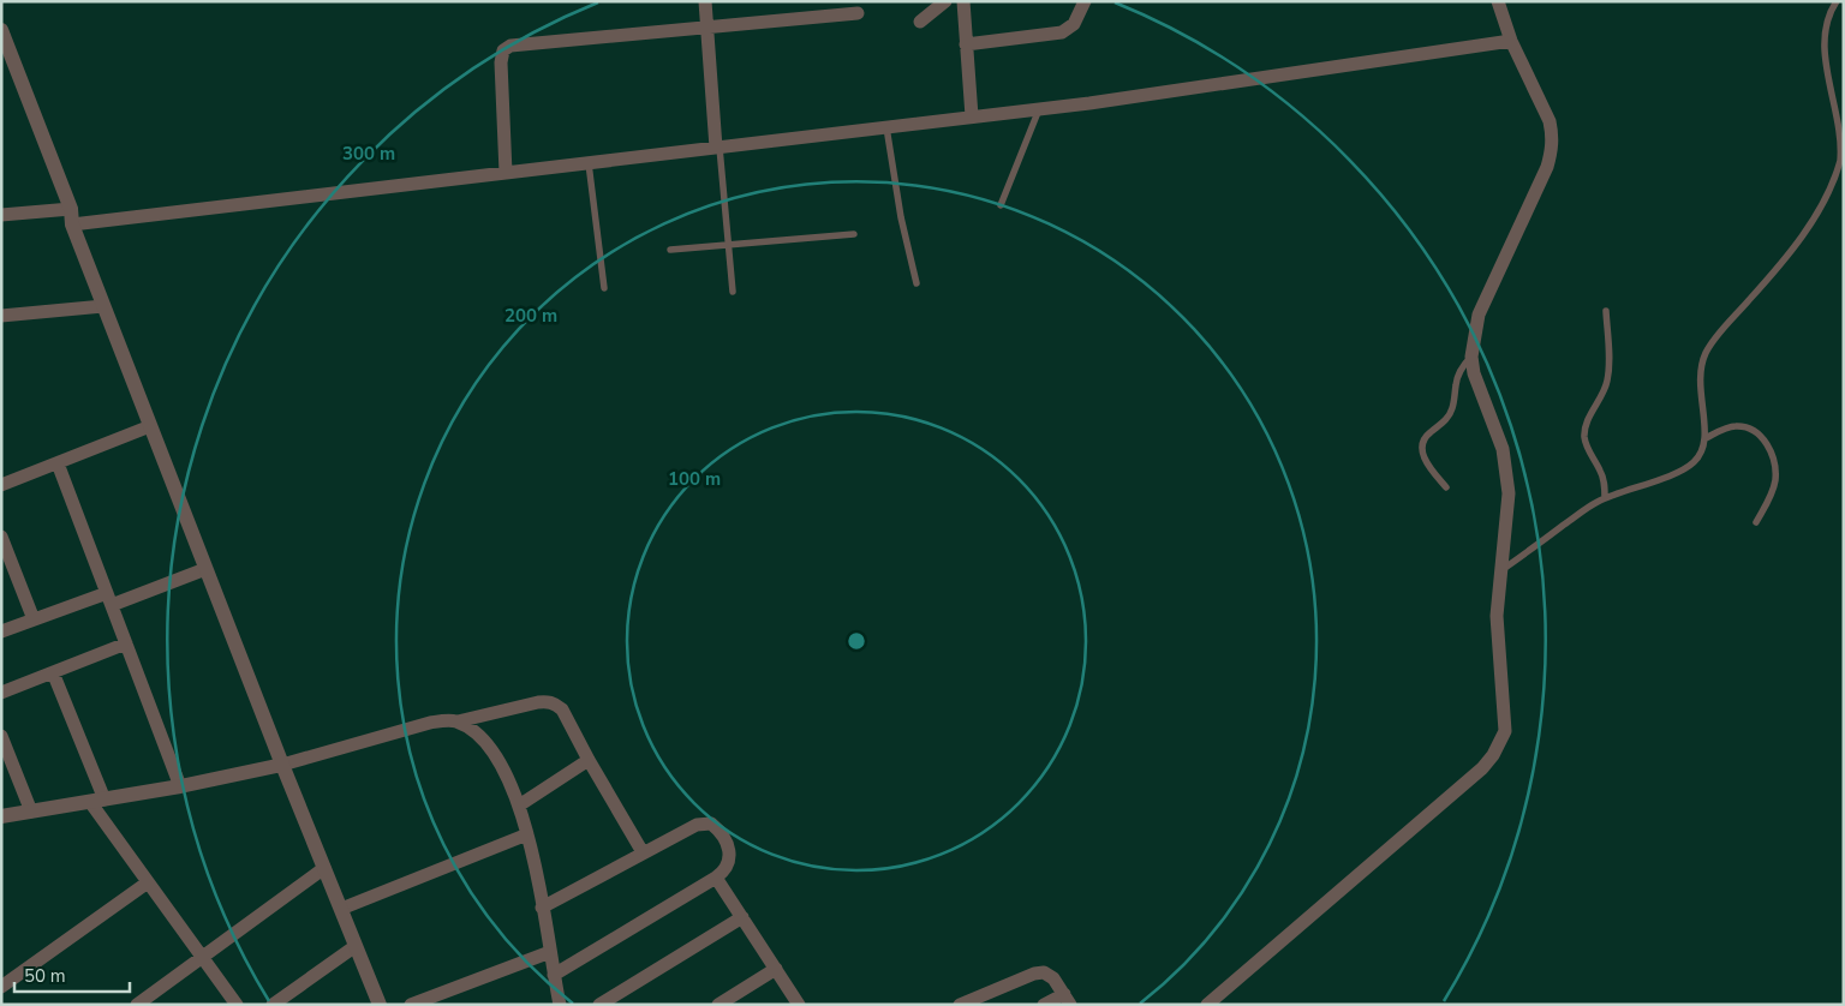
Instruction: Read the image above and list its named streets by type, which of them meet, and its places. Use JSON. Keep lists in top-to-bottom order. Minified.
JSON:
{"scale_bar":"50 m","rings":["300 m","200 m","100 m"]}
